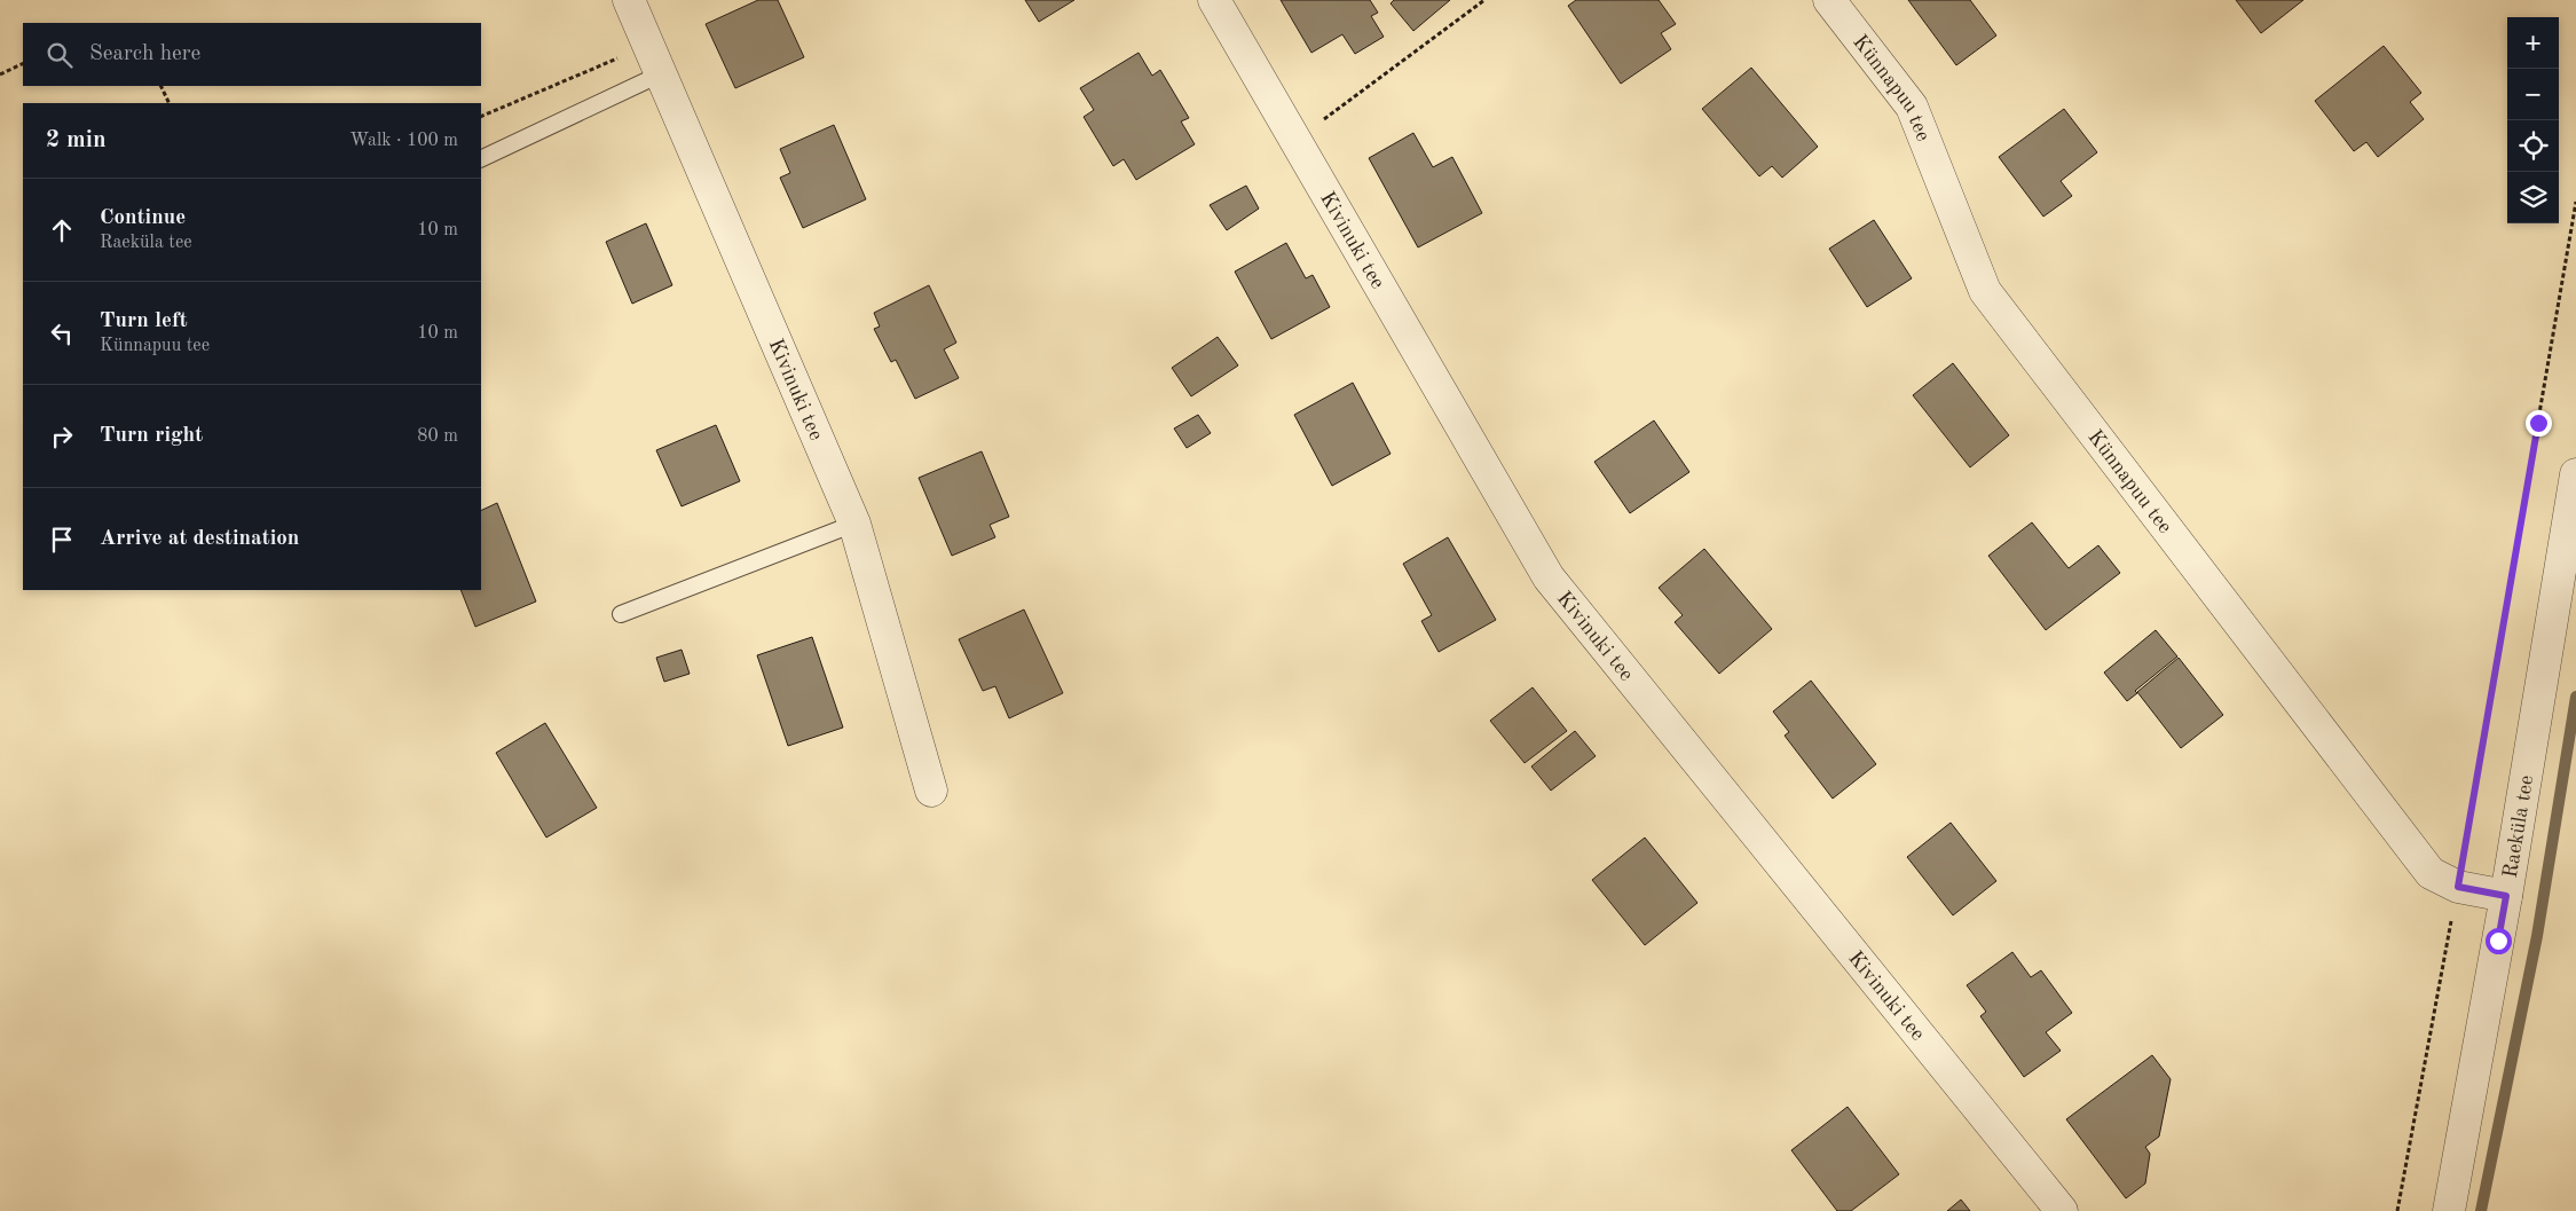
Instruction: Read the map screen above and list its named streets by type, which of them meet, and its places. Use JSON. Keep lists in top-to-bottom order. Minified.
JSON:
{"streets":{"street":["Künnapuu tee","Kivinuki tee","Raeküla tee"]},"crossings":[["Künnapuu tee","Raeküla tee"]],"page":{"map_buttons":["+","−"],"search":"Search here","heading":["2 min","Walk · 100 m"],"list":[["Continue","Raeküla tee","10 m"],["Turn left","Künnapuu tee","10 m"],["Turn right","80 m"],"Arrive at destination"]}}
